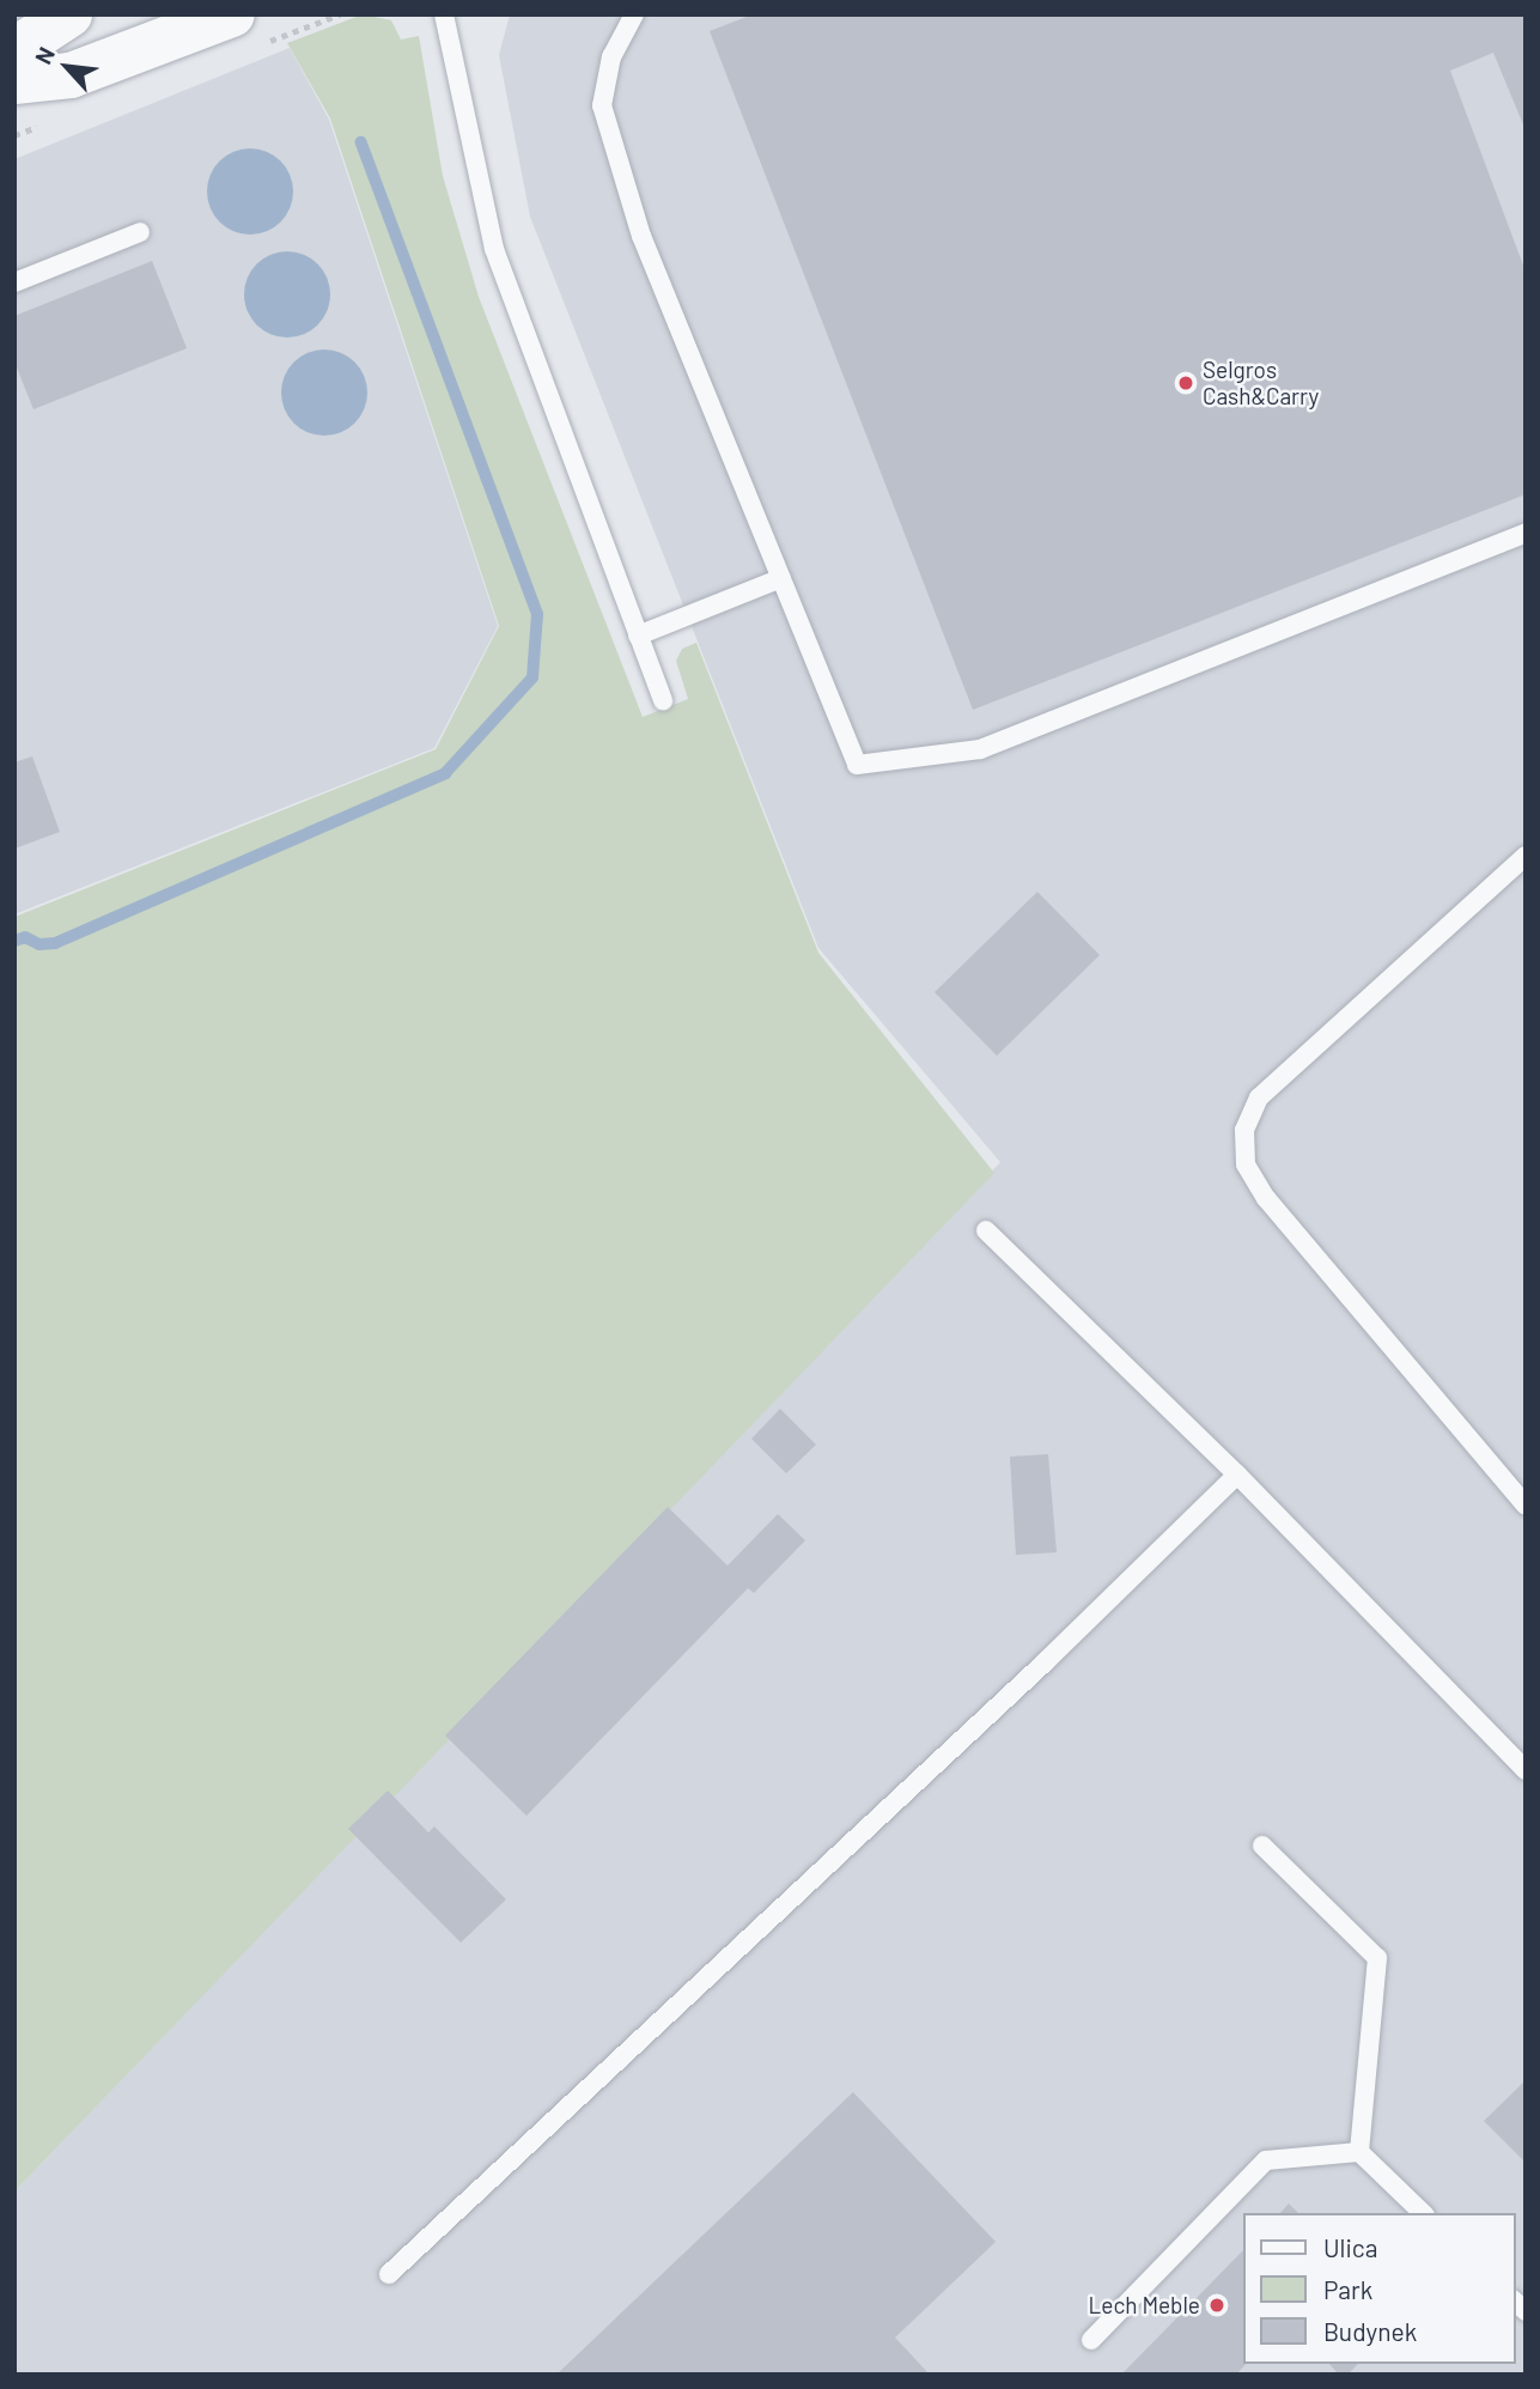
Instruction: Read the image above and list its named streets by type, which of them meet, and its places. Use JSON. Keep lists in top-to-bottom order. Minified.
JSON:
{"places":["Selgros Cash&Carry","Lech Meble"],"legend":["Ulica","Park","Budynek"],"north":"top left"}
